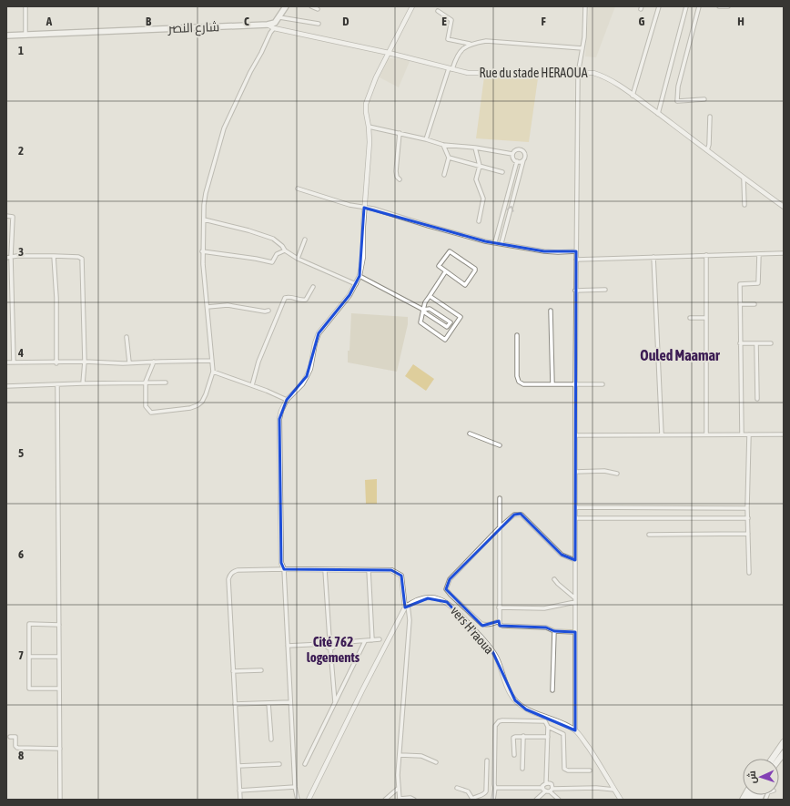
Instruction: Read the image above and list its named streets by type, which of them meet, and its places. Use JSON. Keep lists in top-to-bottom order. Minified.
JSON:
{"streets":{"main road":["شارع النصر"],"street":["Rue du stade HERAOUA","vers H'raoua"]},"crossings":[["شارع النصر","Rue du stade HERAOUA"]],"districts":["Ouled Maamar","Cité 762 logements"],"north":"left","grid":{"columns":["A","B","C","D","E","F","G","H"],"rows":["1","2","3","4","5","6","7","8"]}}
